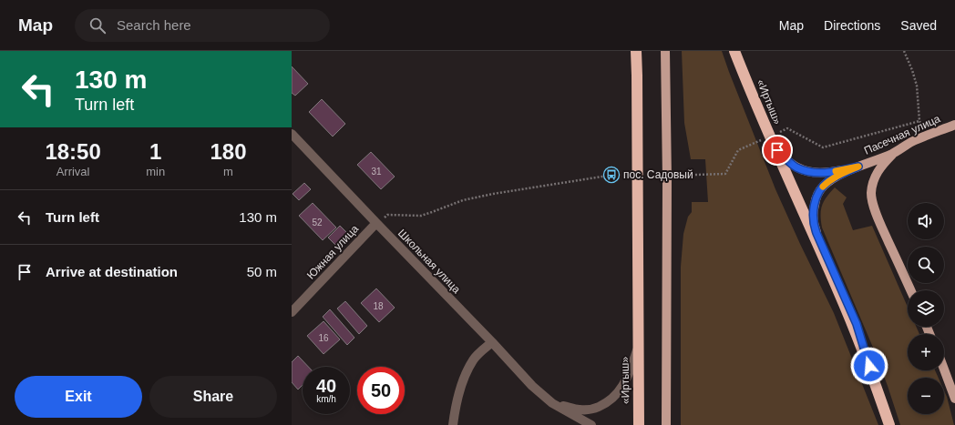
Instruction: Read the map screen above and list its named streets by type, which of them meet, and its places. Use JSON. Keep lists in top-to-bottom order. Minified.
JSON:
{"streets":{"highway":["«Иртыш»"],"main road":["Пасечная улица"],"street":["Южная улица","Школьная улица"]},"crossings":[["Южная улица","Школьная улица"]],"places":{"bus stop":["пос. Садовый"]},"house_numbers":["31","52","18","16"],"page":{"header":"Map","search":"Search here","nav":["Map","Directions","Saved"],"turn":["130 m","Turn left"],"eta":["18:50","Arrival","1","min","180","m"],"list":[{"name":"Turn left","value":"130 m"},{"name":"Arrive at destination","value":"50 m"}],"map_buttons":["+","−"],"speed":"40 km/h","limit":"50","buttons":["Exit","Share"]}}
